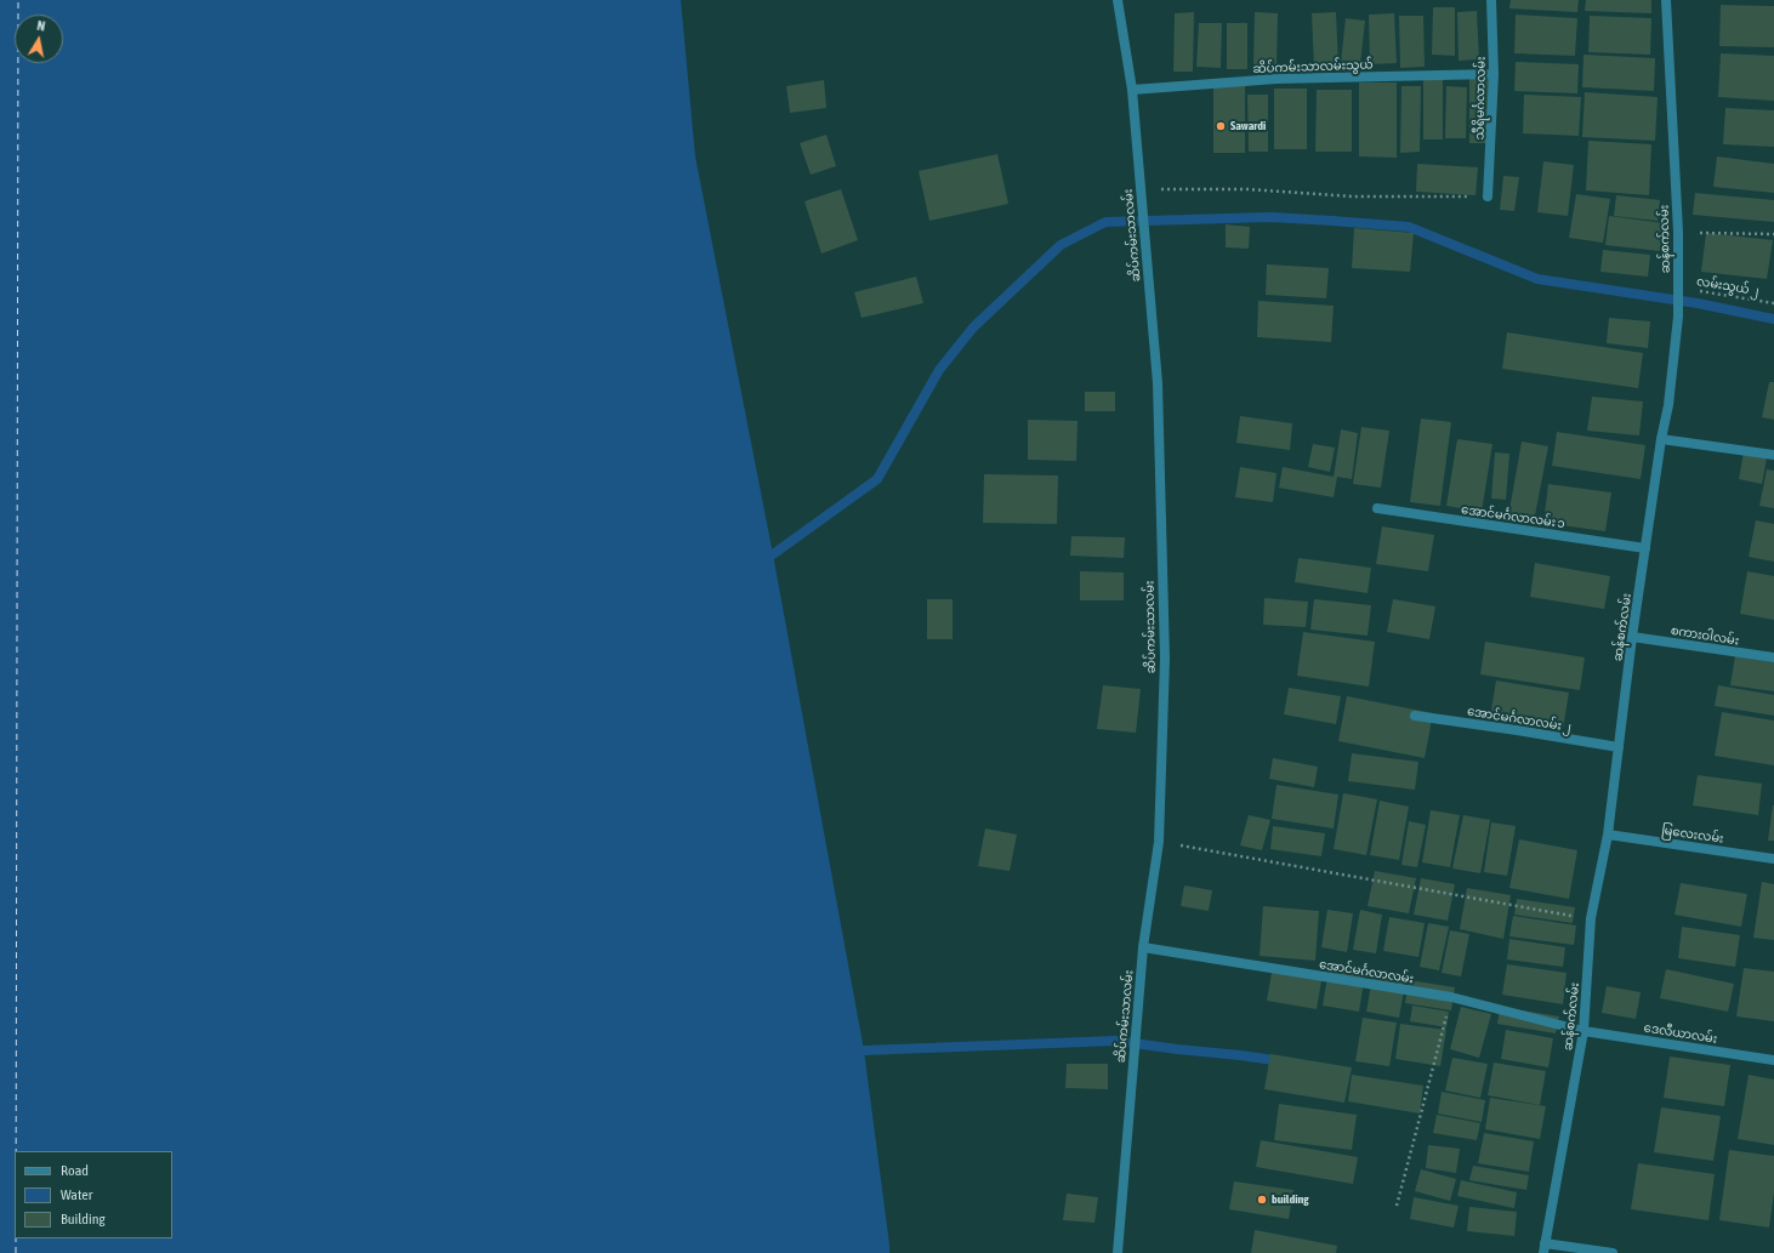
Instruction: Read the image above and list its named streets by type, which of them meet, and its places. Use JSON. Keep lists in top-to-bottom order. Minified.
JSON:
{"streets":{"street":["ဆိပ်ကမ်းသာလမ်းသွယ်","သီရိမင်္ဂလာလမ်း","ဆိပ်ကမ်းသာလမ်း","ဆန်စက်လမ်း","အောင်မင်္ဂလာလမ်း ၁","စကားဝါလမ်း","အောင်မင်္ဂလာလမ်း ၂","မြလေးလမ်း","အောင်မင်္ဂလာလမ်း","ဒေလီယာလမ်း"],"path":["လမ်းသွယ် ၂"]},"crossings":[["ဆိပ်ကမ်းသာလမ်းသွယ်","သီရိမင်္ဂလာလမ်း"],["ဆိပ်ကမ်းသာလမ်းသွယ်","ဆိပ်ကမ်းသာလမ်း"],["ဆိပ်ကမ်းသာလမ်း","အောင်မင်္ဂလာလမ်း"],["ဆန်စက်လမ်း","လမ်းသွယ် ၂"],["ဆန်စက်လမ်း","အောင်မင်္ဂလာလမ်း ၁"],["ဆန်စက်လမ်း","စကားဝါလမ်း"],["ဆန်စက်လမ်း","အောင်မင်္ဂလာလမ်း ၂"],["ဆန်စက်လမ်း","မြလေးလမ်း"],["ဆန်စက်လမ်း","အောင်မင်္ဂလာလမ်း"],["ဆန်စက်လမ်း","ဒေလီယာလမ်း"],["အောင်မင်္ဂလာလမ်း","ဒေလီယာလမ်း"]],"places":["Sawardi","building"],"legend":["Road","Water","Building"],"north":"top"}
